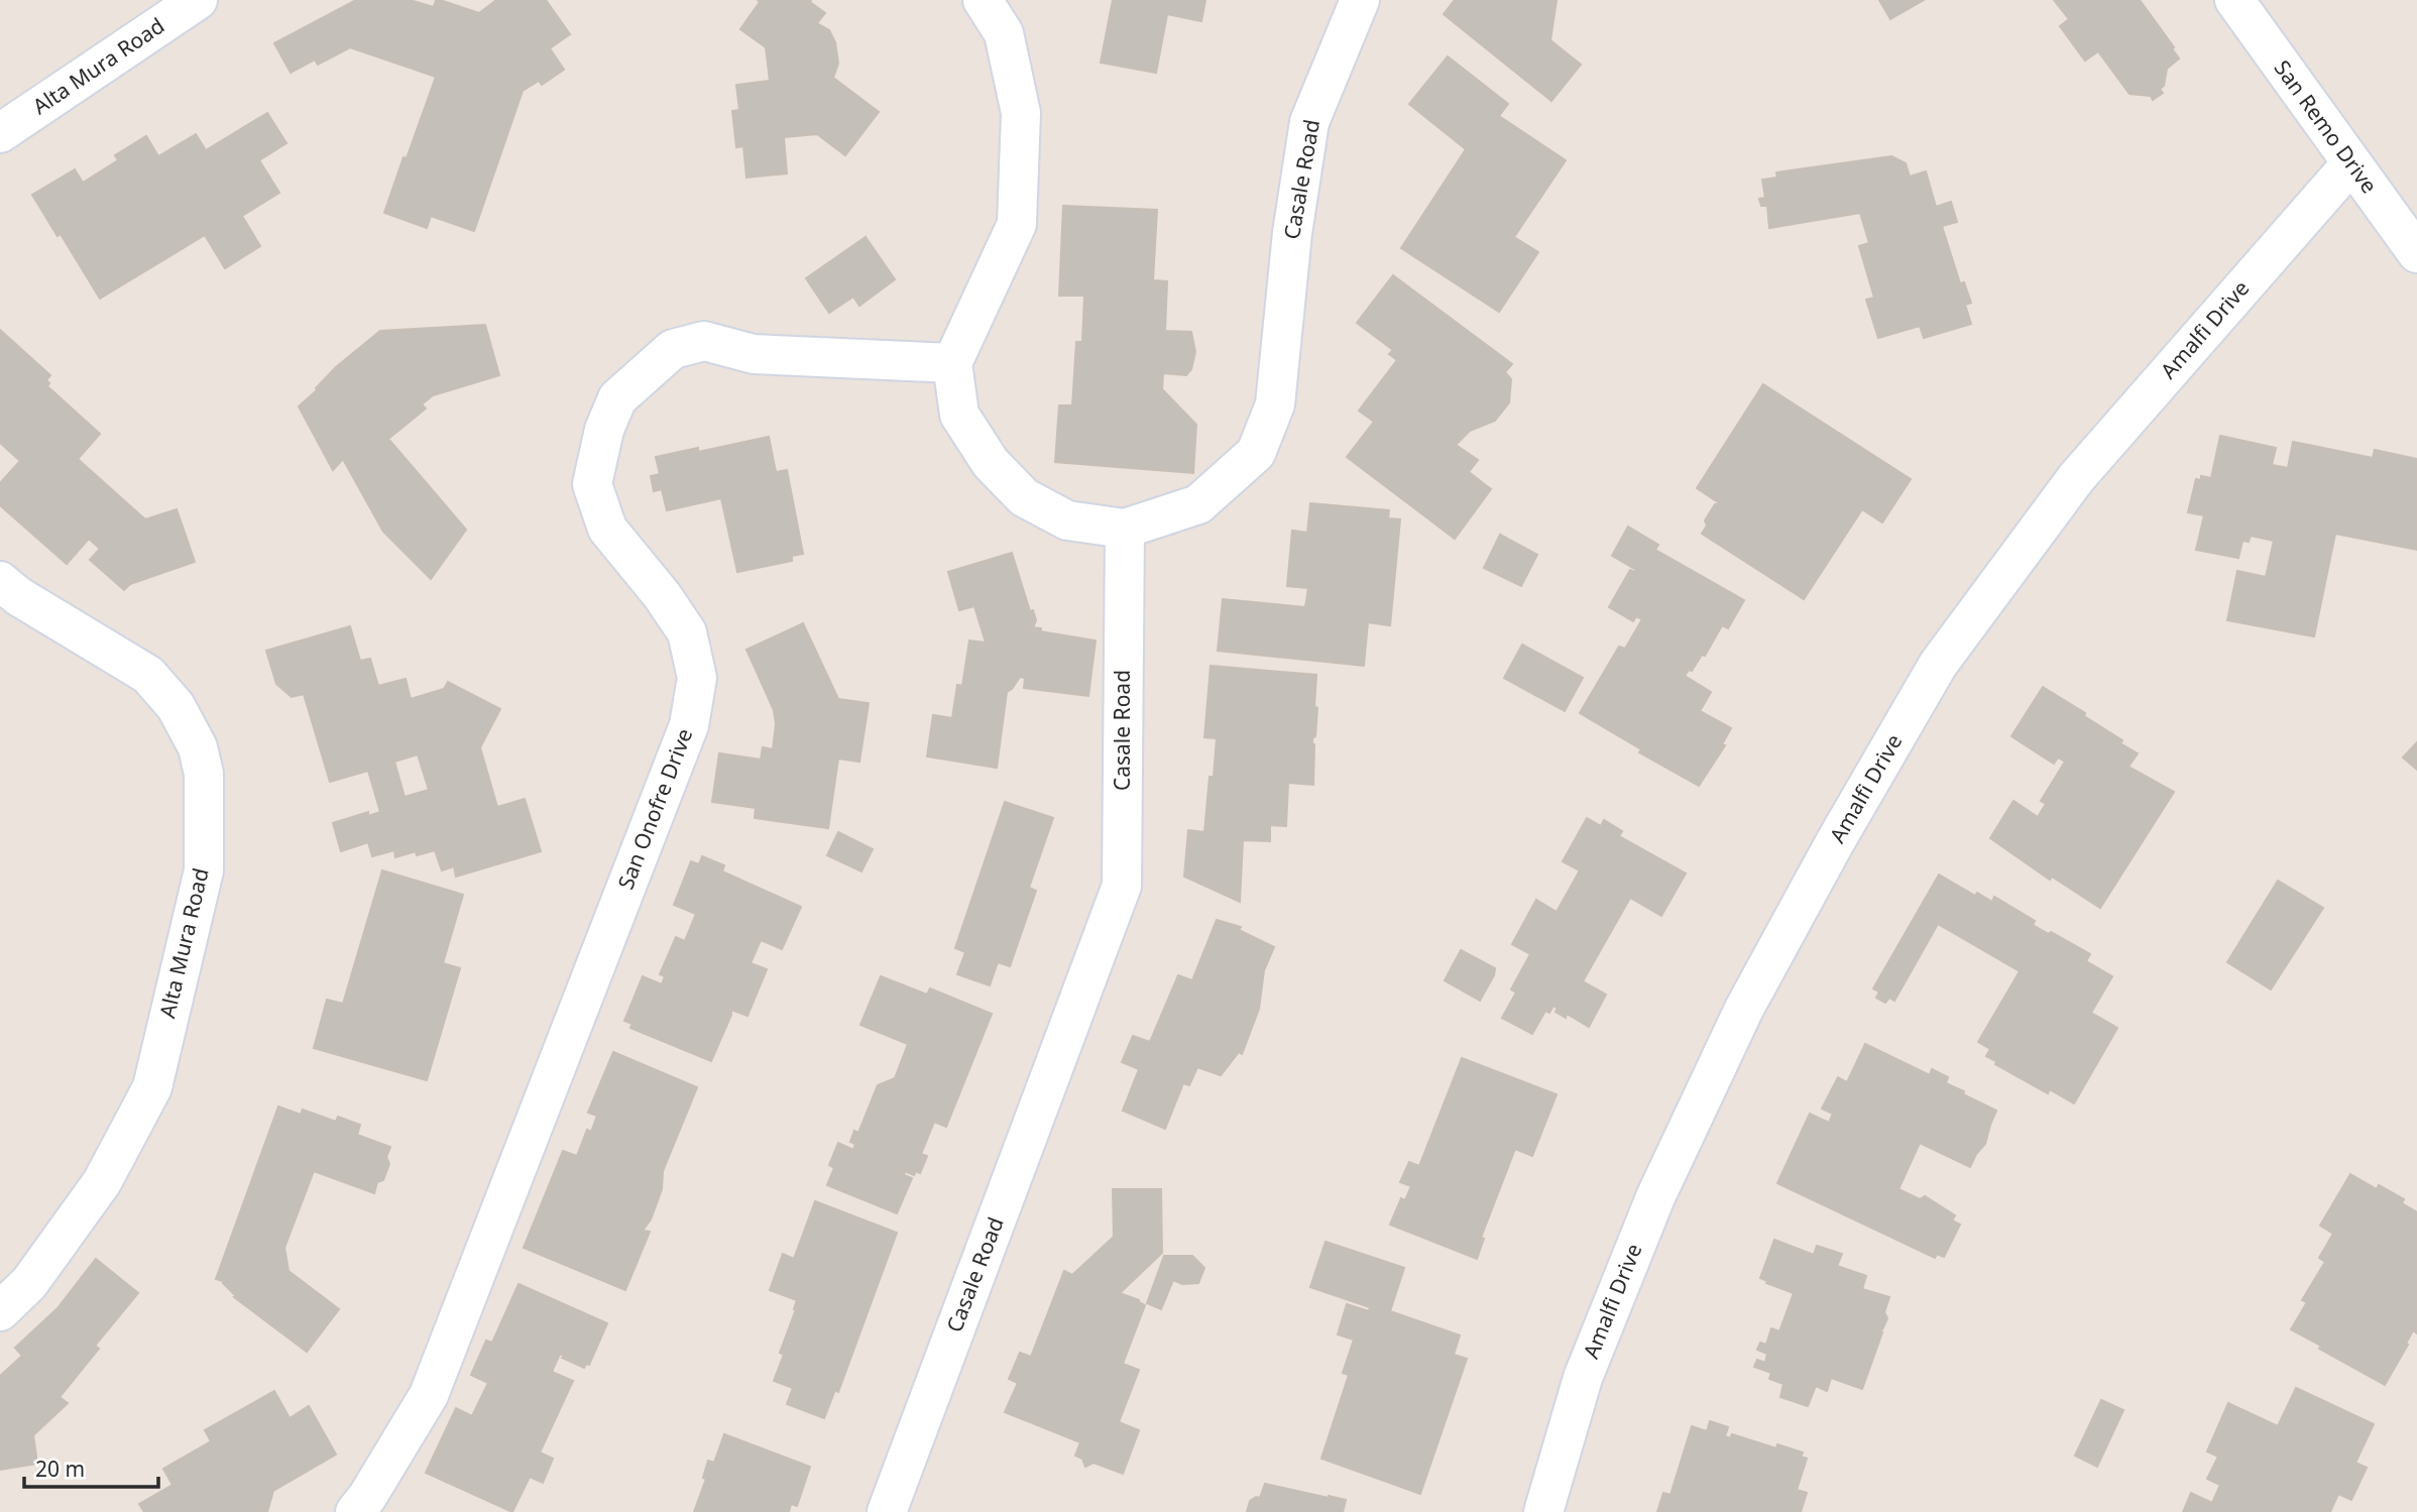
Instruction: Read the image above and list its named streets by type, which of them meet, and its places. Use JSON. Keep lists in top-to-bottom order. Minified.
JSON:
{"streets":{"street":["Alta Mura Road","San Remo Drive","Casale Road","Amalfi Drive","San Onofre Drive"]},"crossings":[["San Remo Drive","Amalfi Drive"]],"scale_bar":"20 m"}
